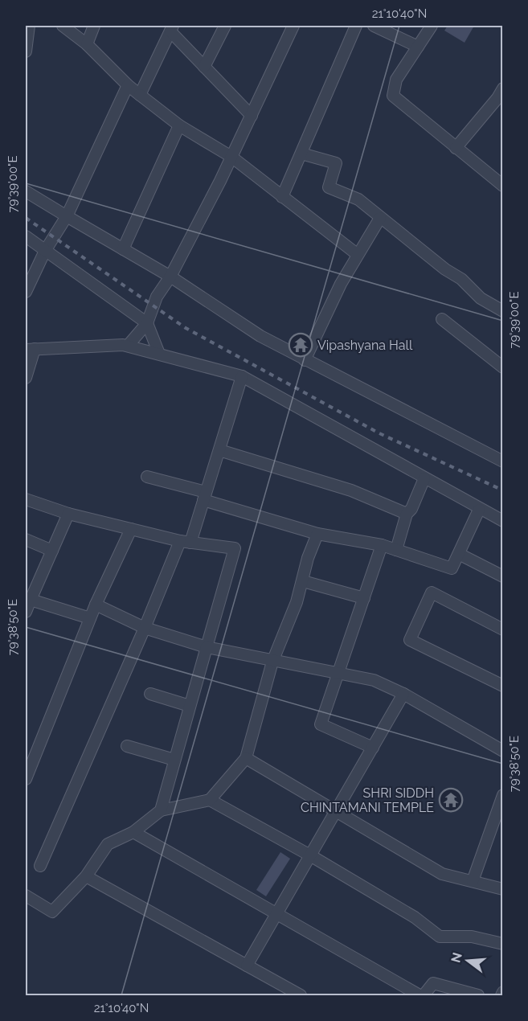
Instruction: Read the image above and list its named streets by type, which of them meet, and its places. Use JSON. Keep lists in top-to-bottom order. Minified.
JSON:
{"places":{"temple":["Vipashyana Hall","SHRI SIDDH CHINTAMANI TEMPLE"]},"north":"left","coordinates":["21°10'40\"N","79°39'00\"E","79°38'50\"E"]}
